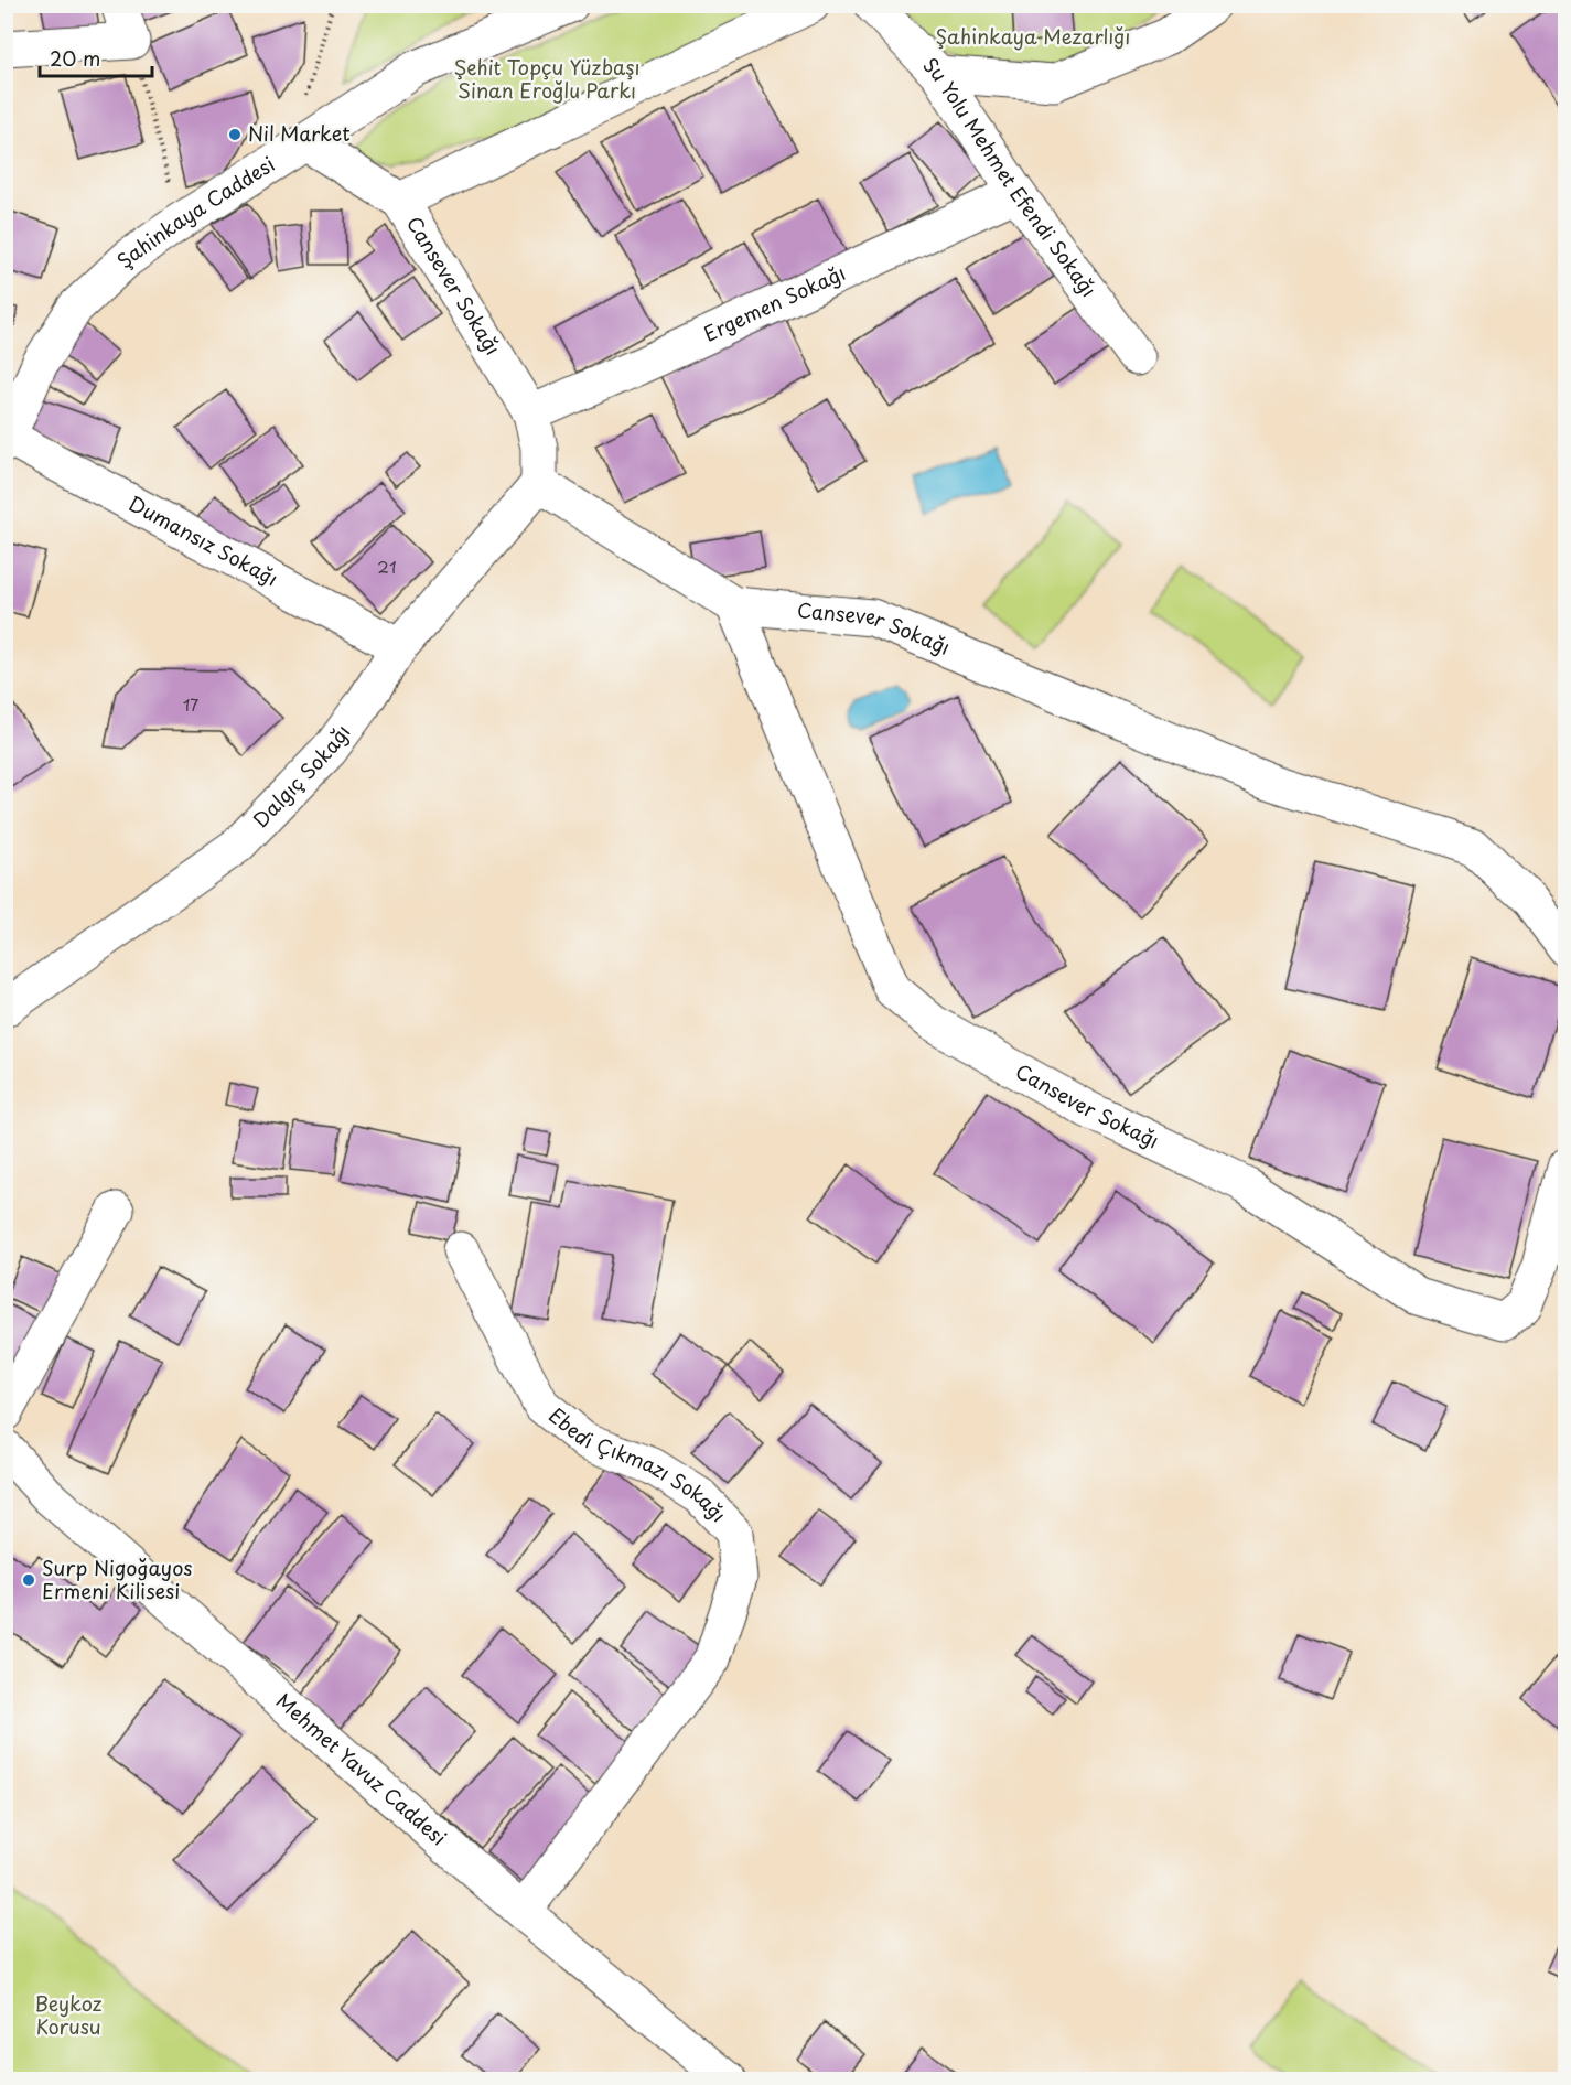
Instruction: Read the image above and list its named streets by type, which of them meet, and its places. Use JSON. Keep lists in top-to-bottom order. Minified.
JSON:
{"streets":{"street":["Su Yolu Mehmet Efendi Sokağı","Şahinkaya Caddesi","Cansever Sokağı","Ergemen Sokağı","Dumansız Sokağı","Dalgıç Sokağı","Ebedi Çıkmazı Sokağı","Mehmet Yavuz Caddesi"]},"crossings":[["Su Yolu Mehmet Efendi Sokağı","Ergemen Sokağı"],["Şahinkaya Caddesi","Cansever Sokağı"],["Şahinkaya Caddesi","Dumansız Sokağı"],["Cansever Sokağı","Ergemen Sokağı"],["Cansever Sokağı","Dalgıç Sokağı"],["Dumansız Sokağı","Dalgıç Sokağı"],["Ebedi Çıkmazı Sokağı","Mehmet Yavuz Caddesi"]],"parks":["Şahinkaya Mezarlığı","Şehit Topçu Yüzbaşı Sinan Eroğlu Parkı","Beykoz Korusu"],"places":["Nil Market","Surp Nigoğayos Ermeni Kilisesi"],"house_numbers":["21","17"],"scale_bar":"20 m"}
